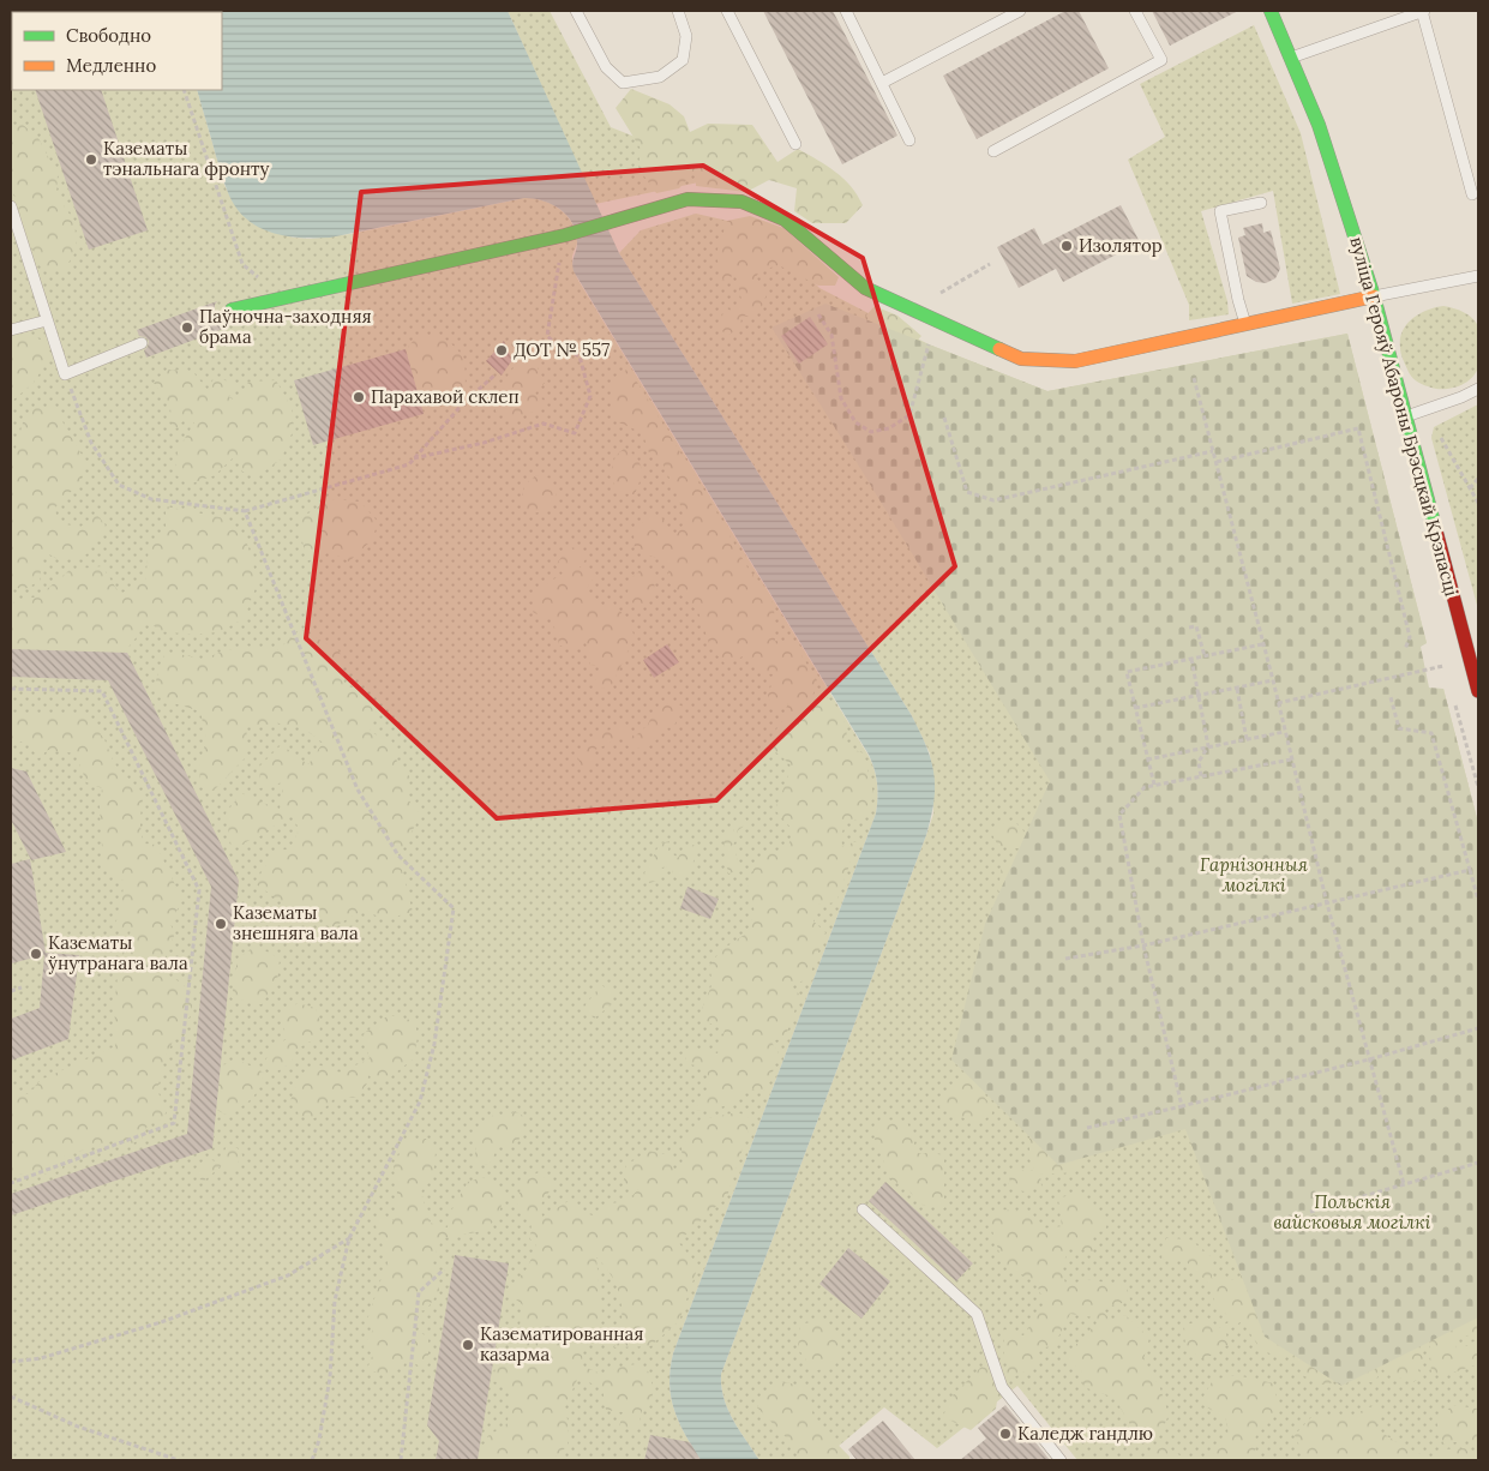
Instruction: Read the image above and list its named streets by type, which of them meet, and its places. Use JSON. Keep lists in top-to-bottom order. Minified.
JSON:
{"streets":{"street":["вуліца Герояў Абароны Брэсцкай Крэпасці"]},"parks":["Гарнізонныя могілкі","Польскія вайсковыя могілкі"],"places":["Казематы тэнальнага фронту","Изолятор","Паўночна-заходняя брама","ДОТ № 557","Парахавой склеп","Казематы знешняга вала","Казематы ўнутранага вала","Казематированная казарма","Каледж гандлю"],"legend":["Свободно","Медленно"]}
